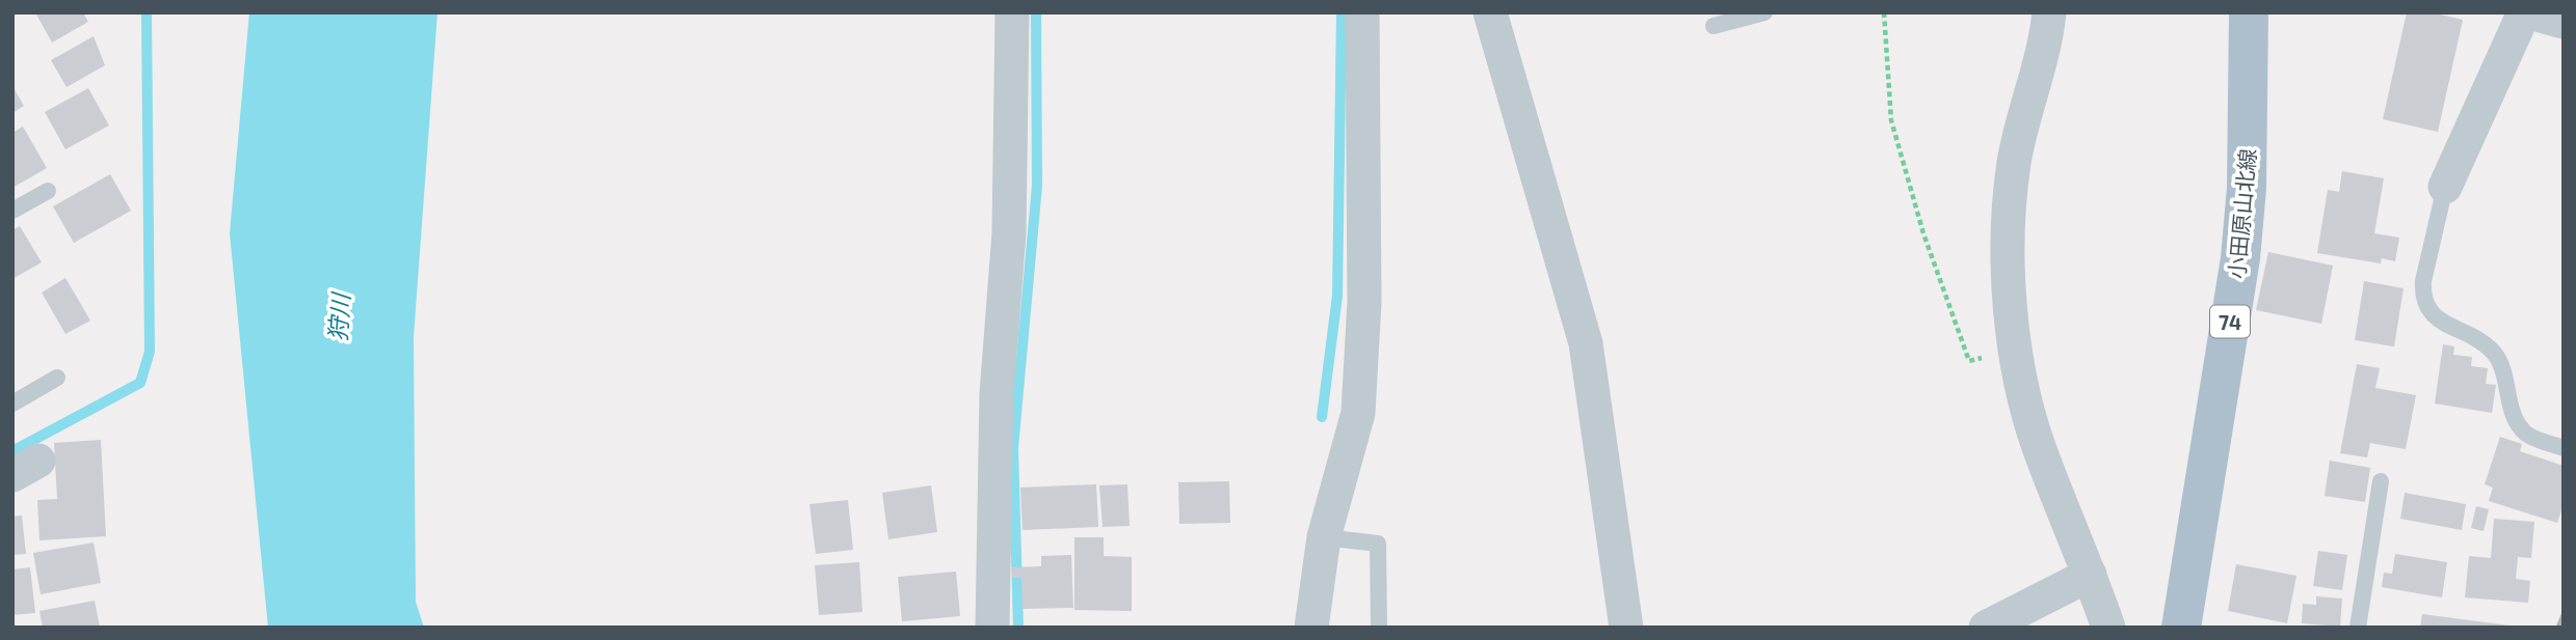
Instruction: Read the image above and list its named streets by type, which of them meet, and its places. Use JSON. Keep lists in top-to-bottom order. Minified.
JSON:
{"streets":{"main road":["小田原山北線","74"]},"water":["狩川"]}
